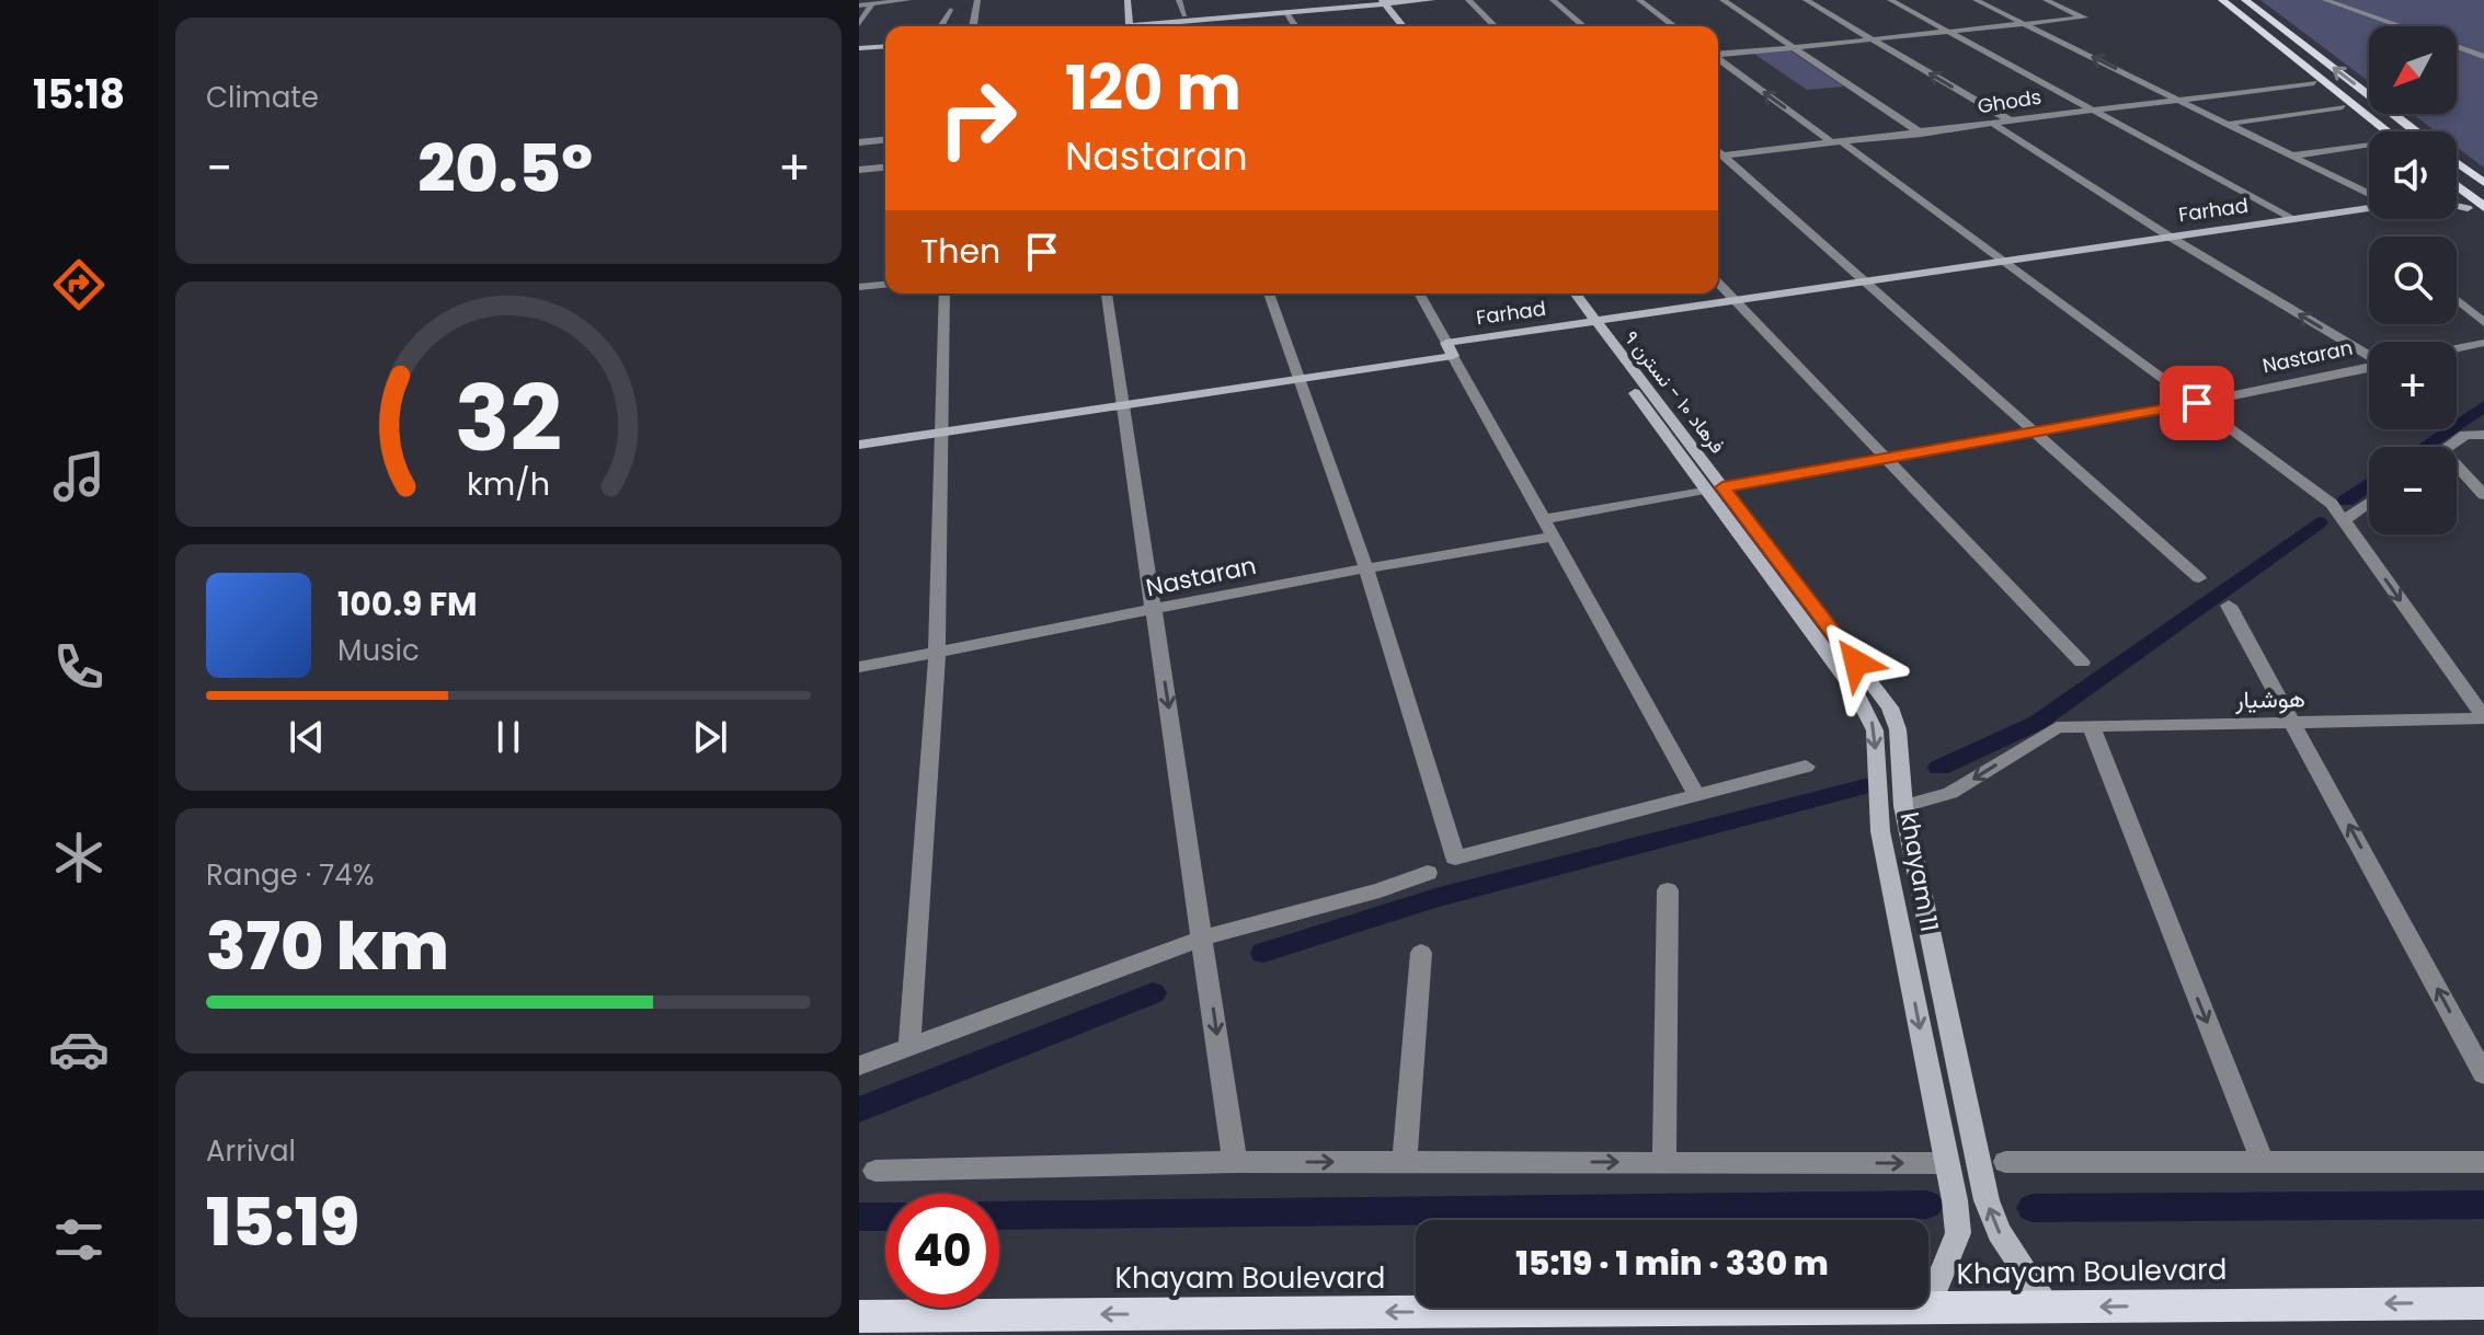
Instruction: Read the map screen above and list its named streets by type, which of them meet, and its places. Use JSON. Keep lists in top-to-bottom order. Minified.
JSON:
{"streets":{"main road":["Khayam Boulevard"],"street":["Ghods","Farhad","Nastaran","فرهاد ۱۰ - نسترن ۹","هوشیار","khayam 11"]},"crossings":[["Farhad","فرهاد ۱۰ - نسترن ۹"],["Nastaran","فرهاد ۱۰ - نسترن ۹"],["Nastaran","khayam 11"],["فرهاد ۱۰ - نسترن ۹","khayam 11"]],"one_way":["Khayam Boulevard"],"north":"bottom left","page":{"tabs":"15:18","tile":["Climate",["Range · 74%","370 km"],["Arrival","15:19"]],"map_buttons":["+","−"],"turn":["120 m","Nastaran"],"heat":["−","20.5°","+"],"then":"Then","song":["100.9 FM","Music"],"limit":"40","trip":"15:19 · 1 min · 330 m","gauge":["32","km/h"]}}
